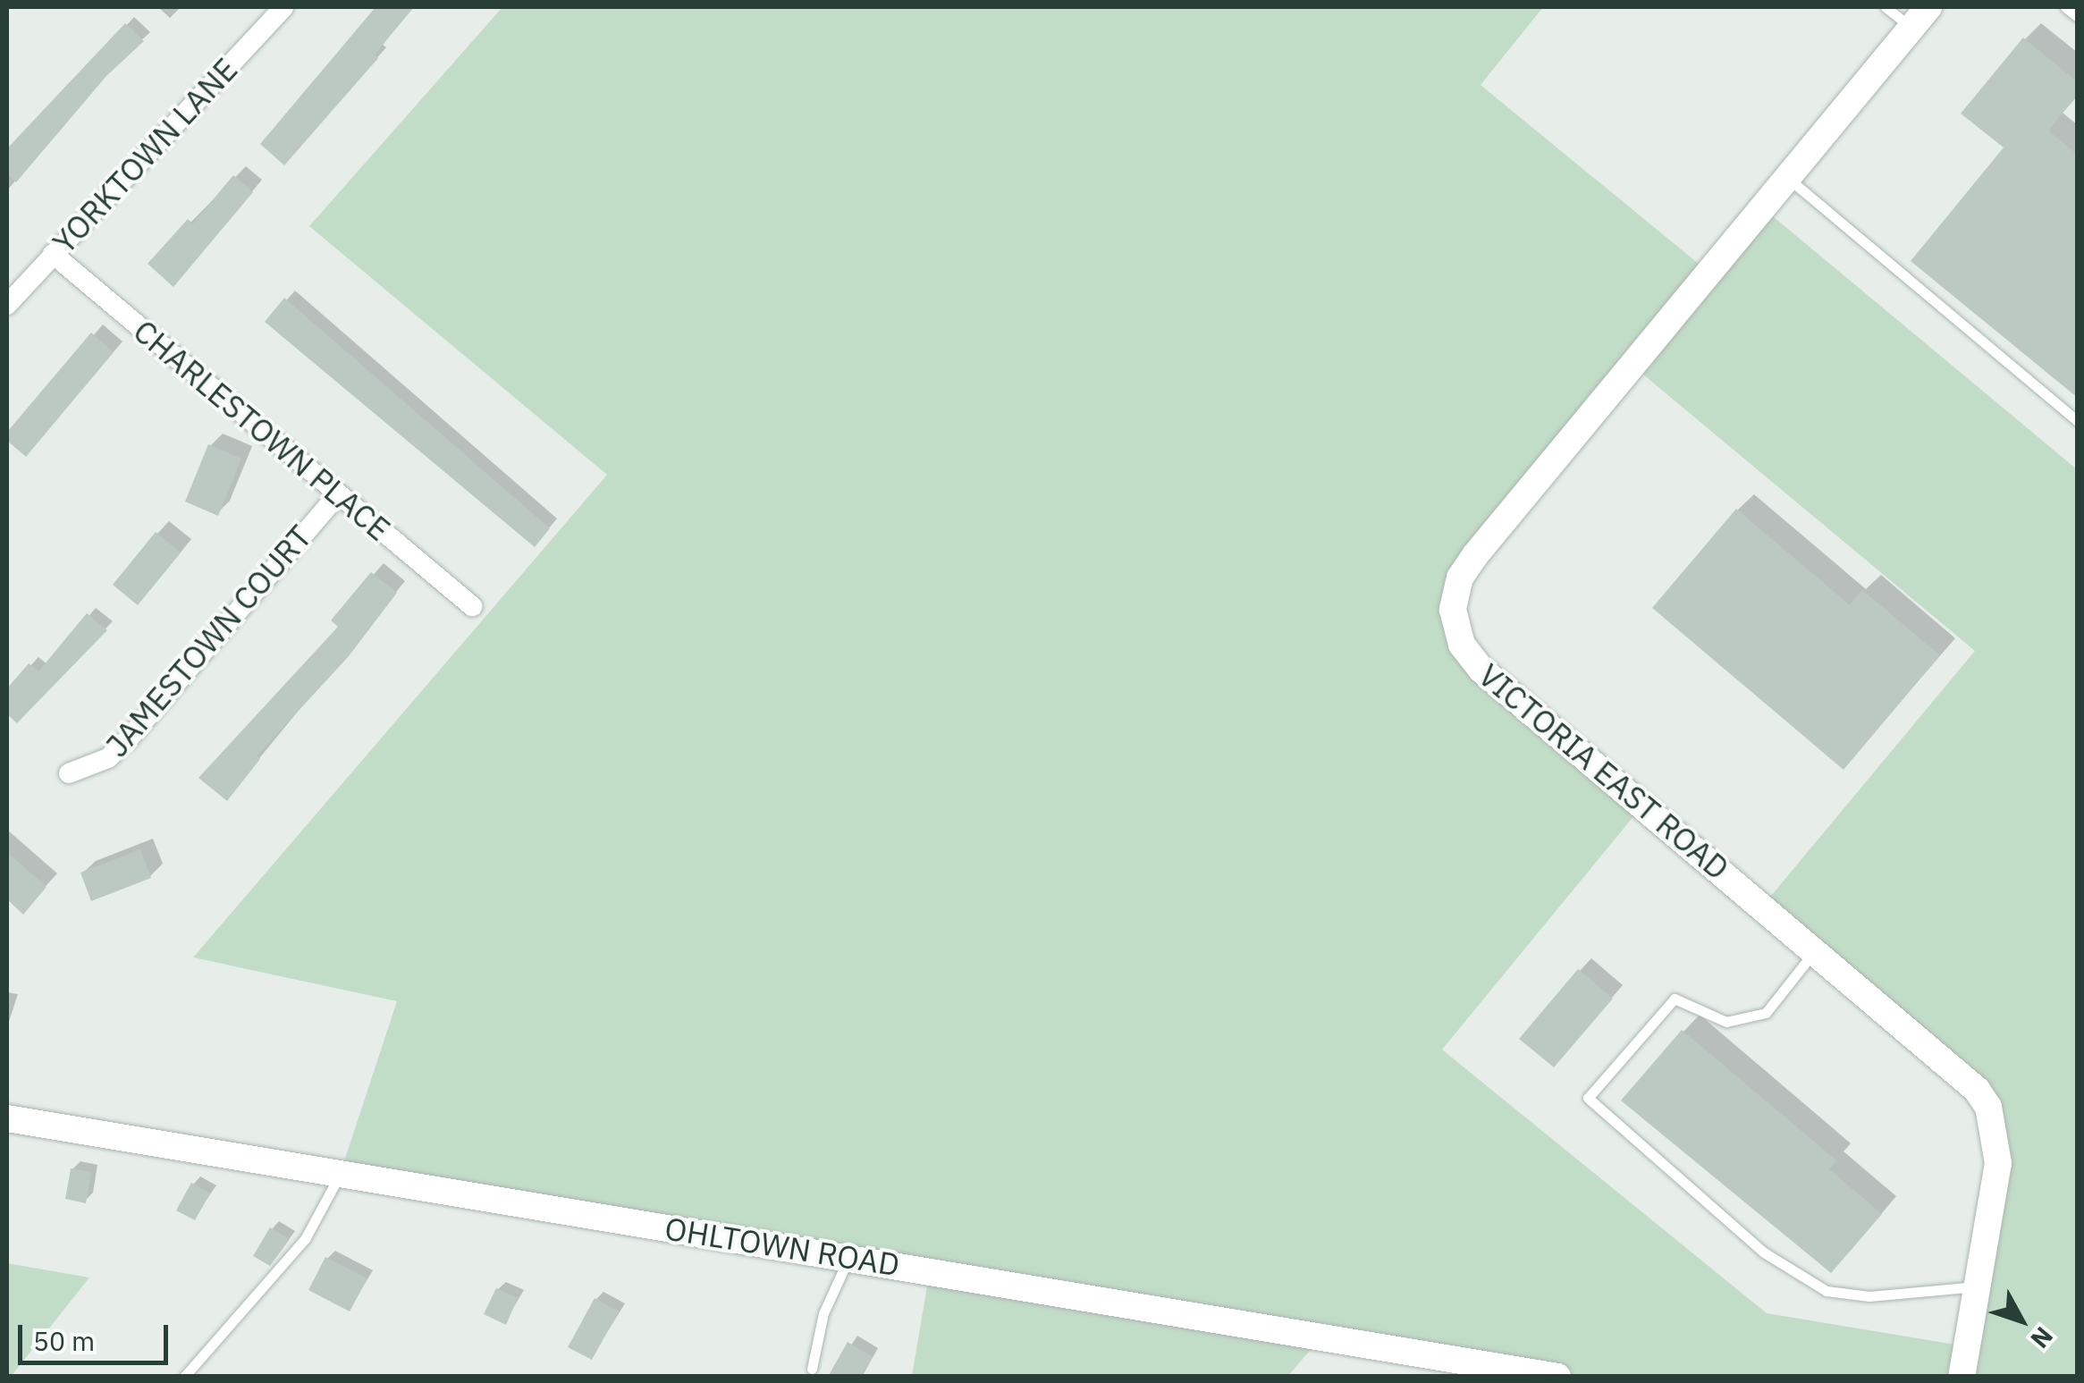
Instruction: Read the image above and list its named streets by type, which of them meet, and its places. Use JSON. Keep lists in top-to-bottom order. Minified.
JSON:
{"streets":{"street":["YORKTOWN LANE","CHARLESTOWN PLACE","JAMESTOWN COURT","VICTORIA EAST ROAD","OHLTOWN ROAD"]},"crossings":[["YORKTOWN LANE","CHARLESTOWN PLACE"],["CHARLESTOWN PLACE","JAMESTOWN COURT"]],"scale_bar":"50 m","north":"bottom right"}
